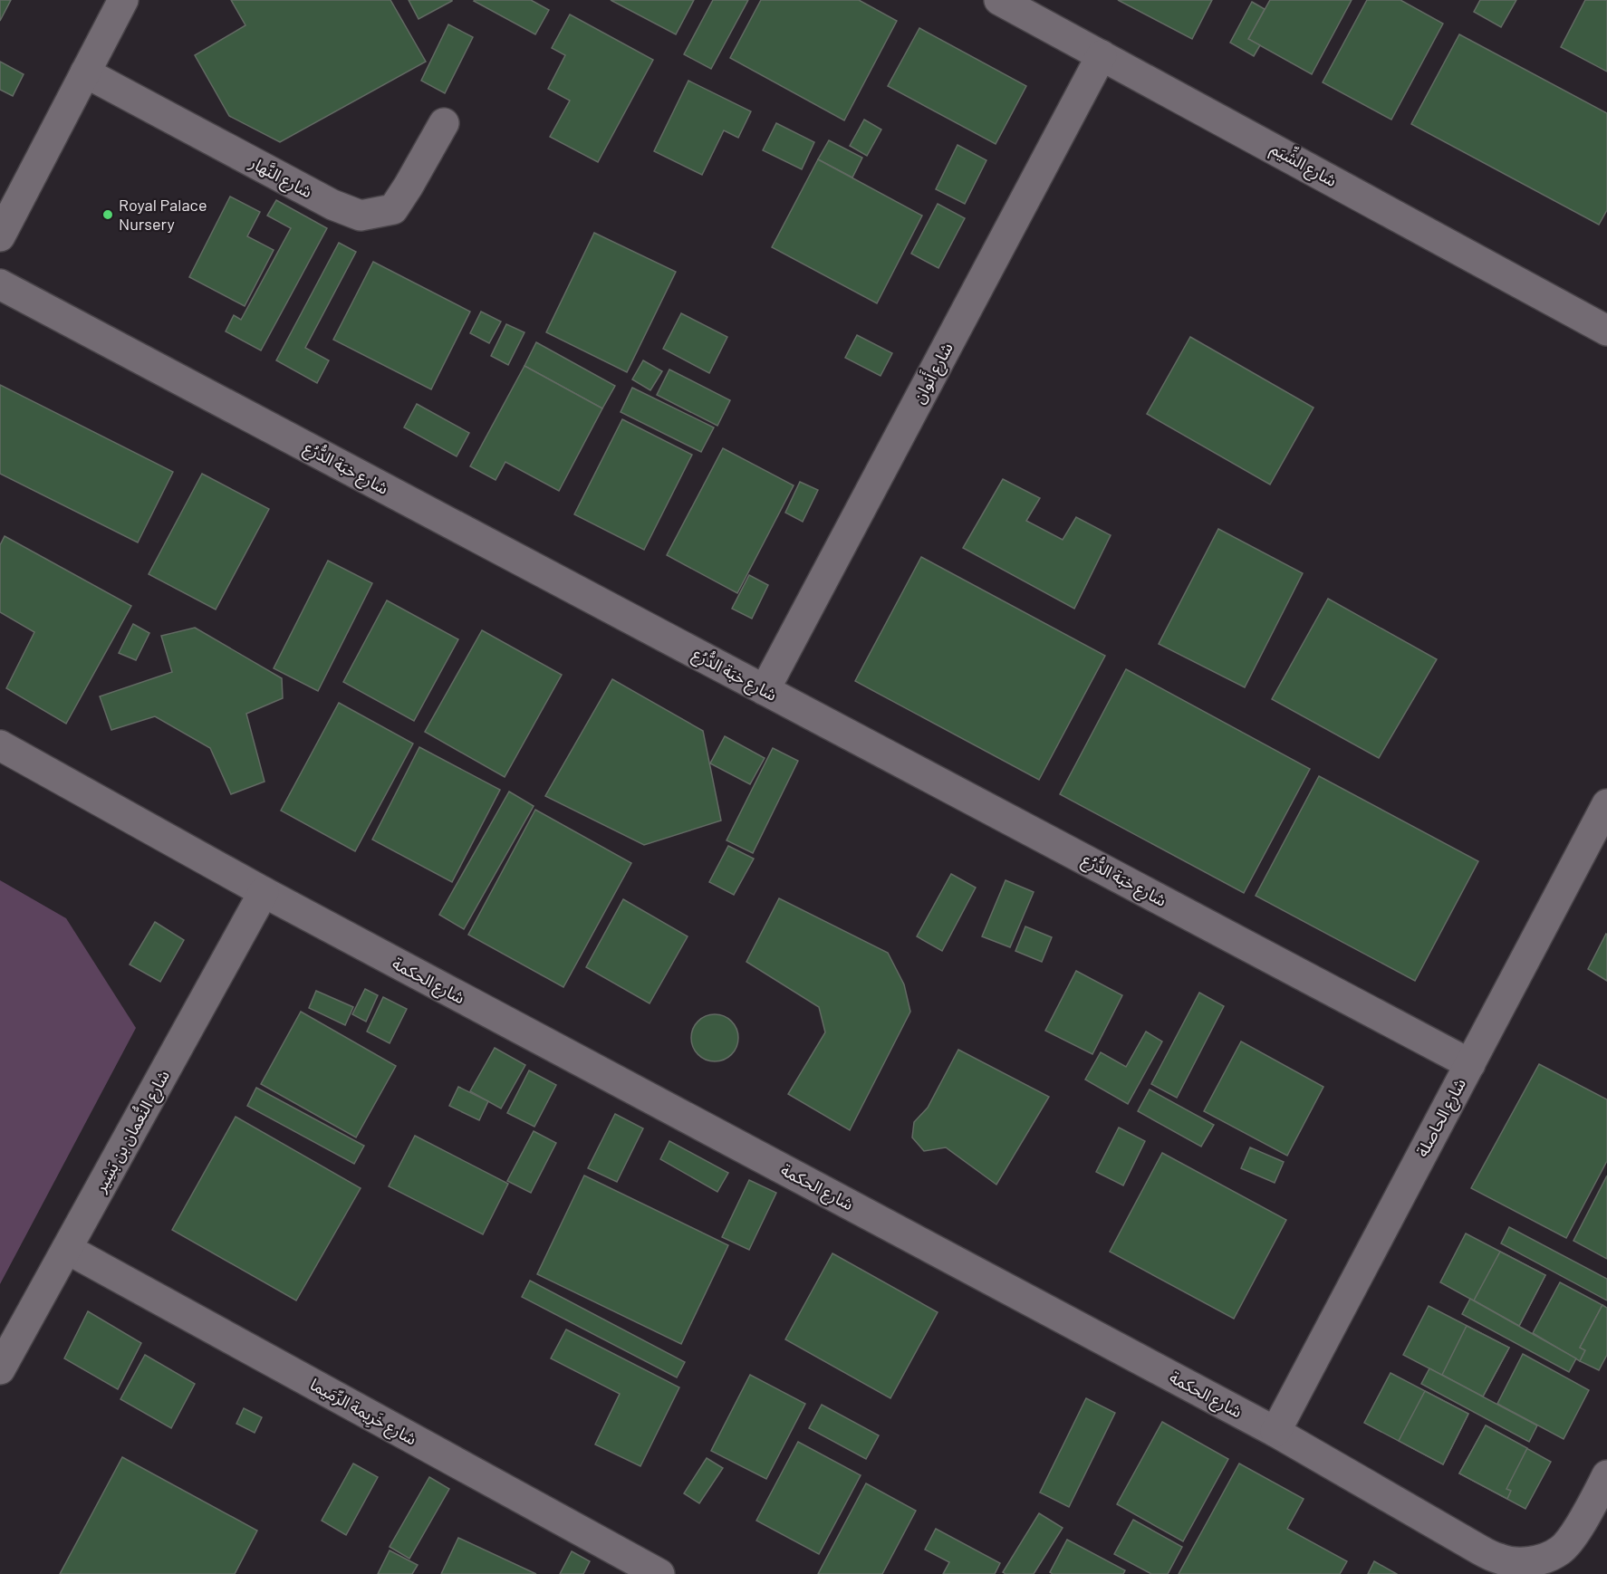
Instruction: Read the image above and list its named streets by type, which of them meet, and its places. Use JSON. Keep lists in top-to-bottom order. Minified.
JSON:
{"streets":{"street":["شارع الشِّيَم","شارع النَّهار","شارع أَنوان","شارع خبَة الدُّرُع","شارع الحكمة","شارع الحاصلة","شارع النُّعمان بن بَشِير","شارع خَرِيمة الرِّمَيما"]},"crossings":[["شارع الشِّيَم","شارع أَنوان"],["شارع أَنوان","شارع خبَة الدُّرُع"],["شارع خبَة الدُّرُع","شارع الحاصلة"],["شارع الحكمة","شارع الحاصلة"],["شارع الحكمة","شارع النُّعمان بن بَشِير"],["شارع النُّعمان بن بَشِير","شارع خَرِيمة الرِّمَيما"]],"places":["Royal Palace Nursery"]}
